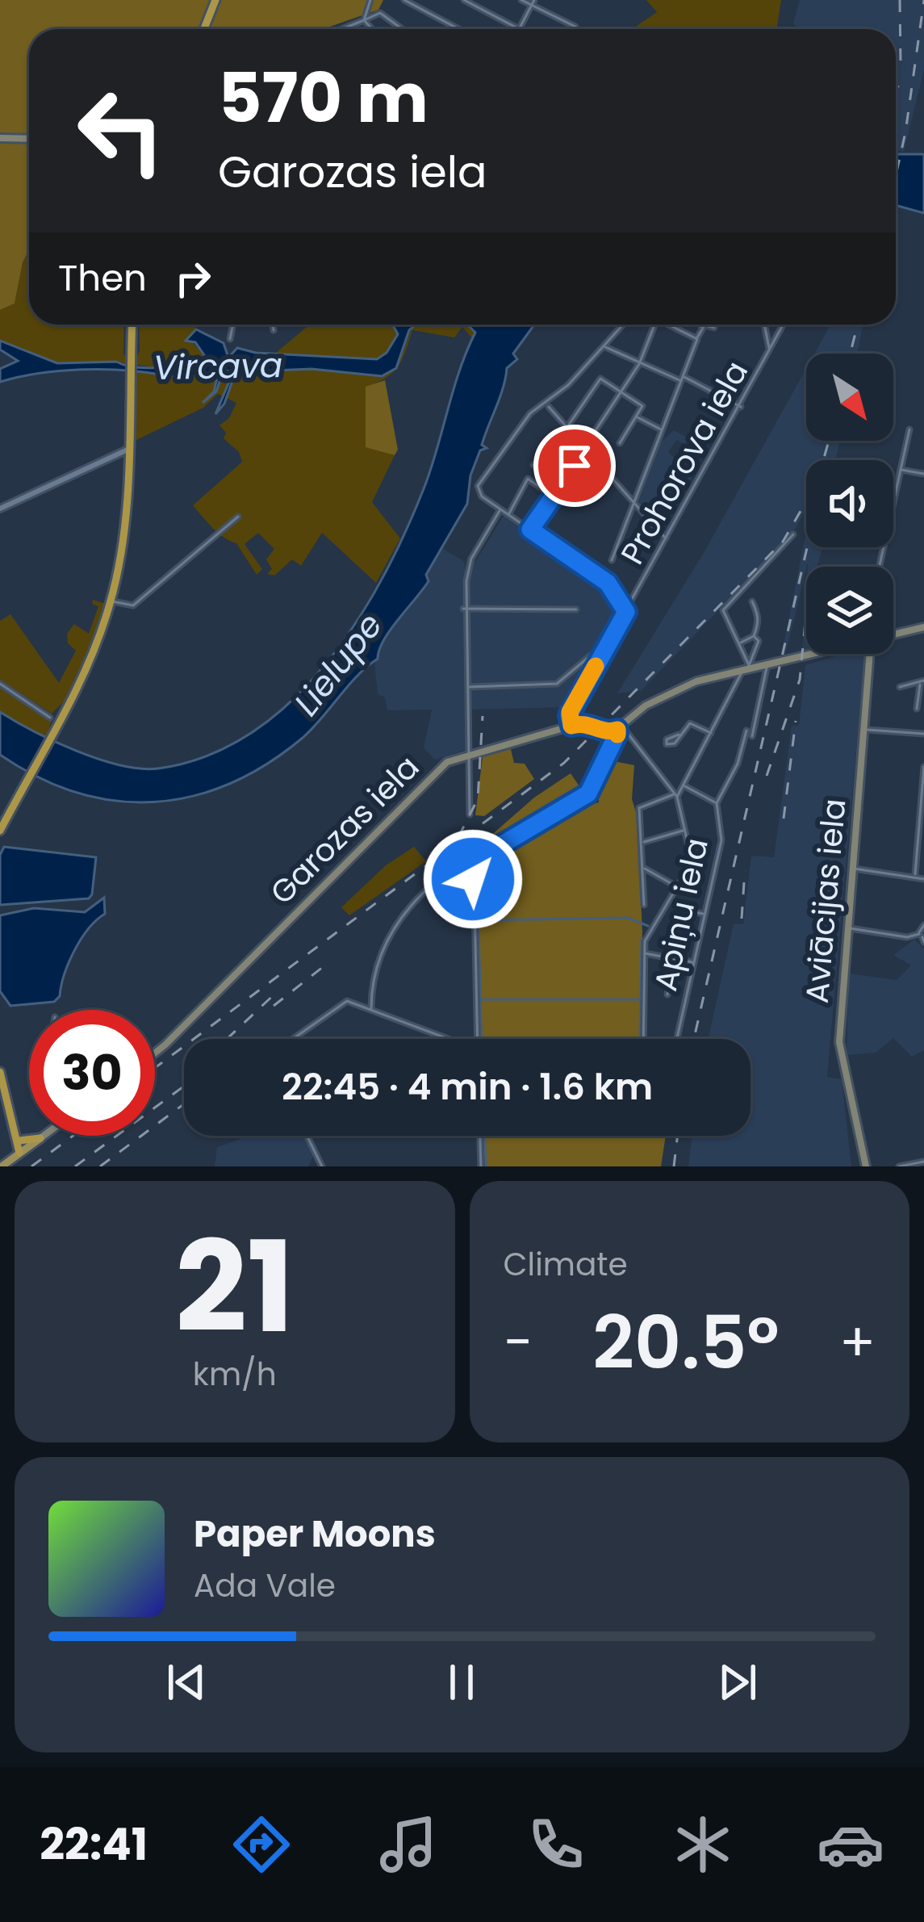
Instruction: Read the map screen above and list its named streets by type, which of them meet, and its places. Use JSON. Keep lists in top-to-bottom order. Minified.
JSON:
{"streets":{"main road":["Garozas iela","Aviācijas iela"],"street":["Prohorova iela","Apiņu iela"]},"crossings":[["Prohorova iela","Garozas iela"]],"water":["Vircava","Lielupe"],"north":"bottom right","page":{"turn":["570 m","Garozas iela"],"then":"Then","limit":"30","trip":"22:45 · 4 min · 1.6 km","tile":[["21","km/h"],"Climate"],"heat":["−","20.5°","+"],"song":["Paper Moons","Ada Vale"],"tabs":"22:41"}}
